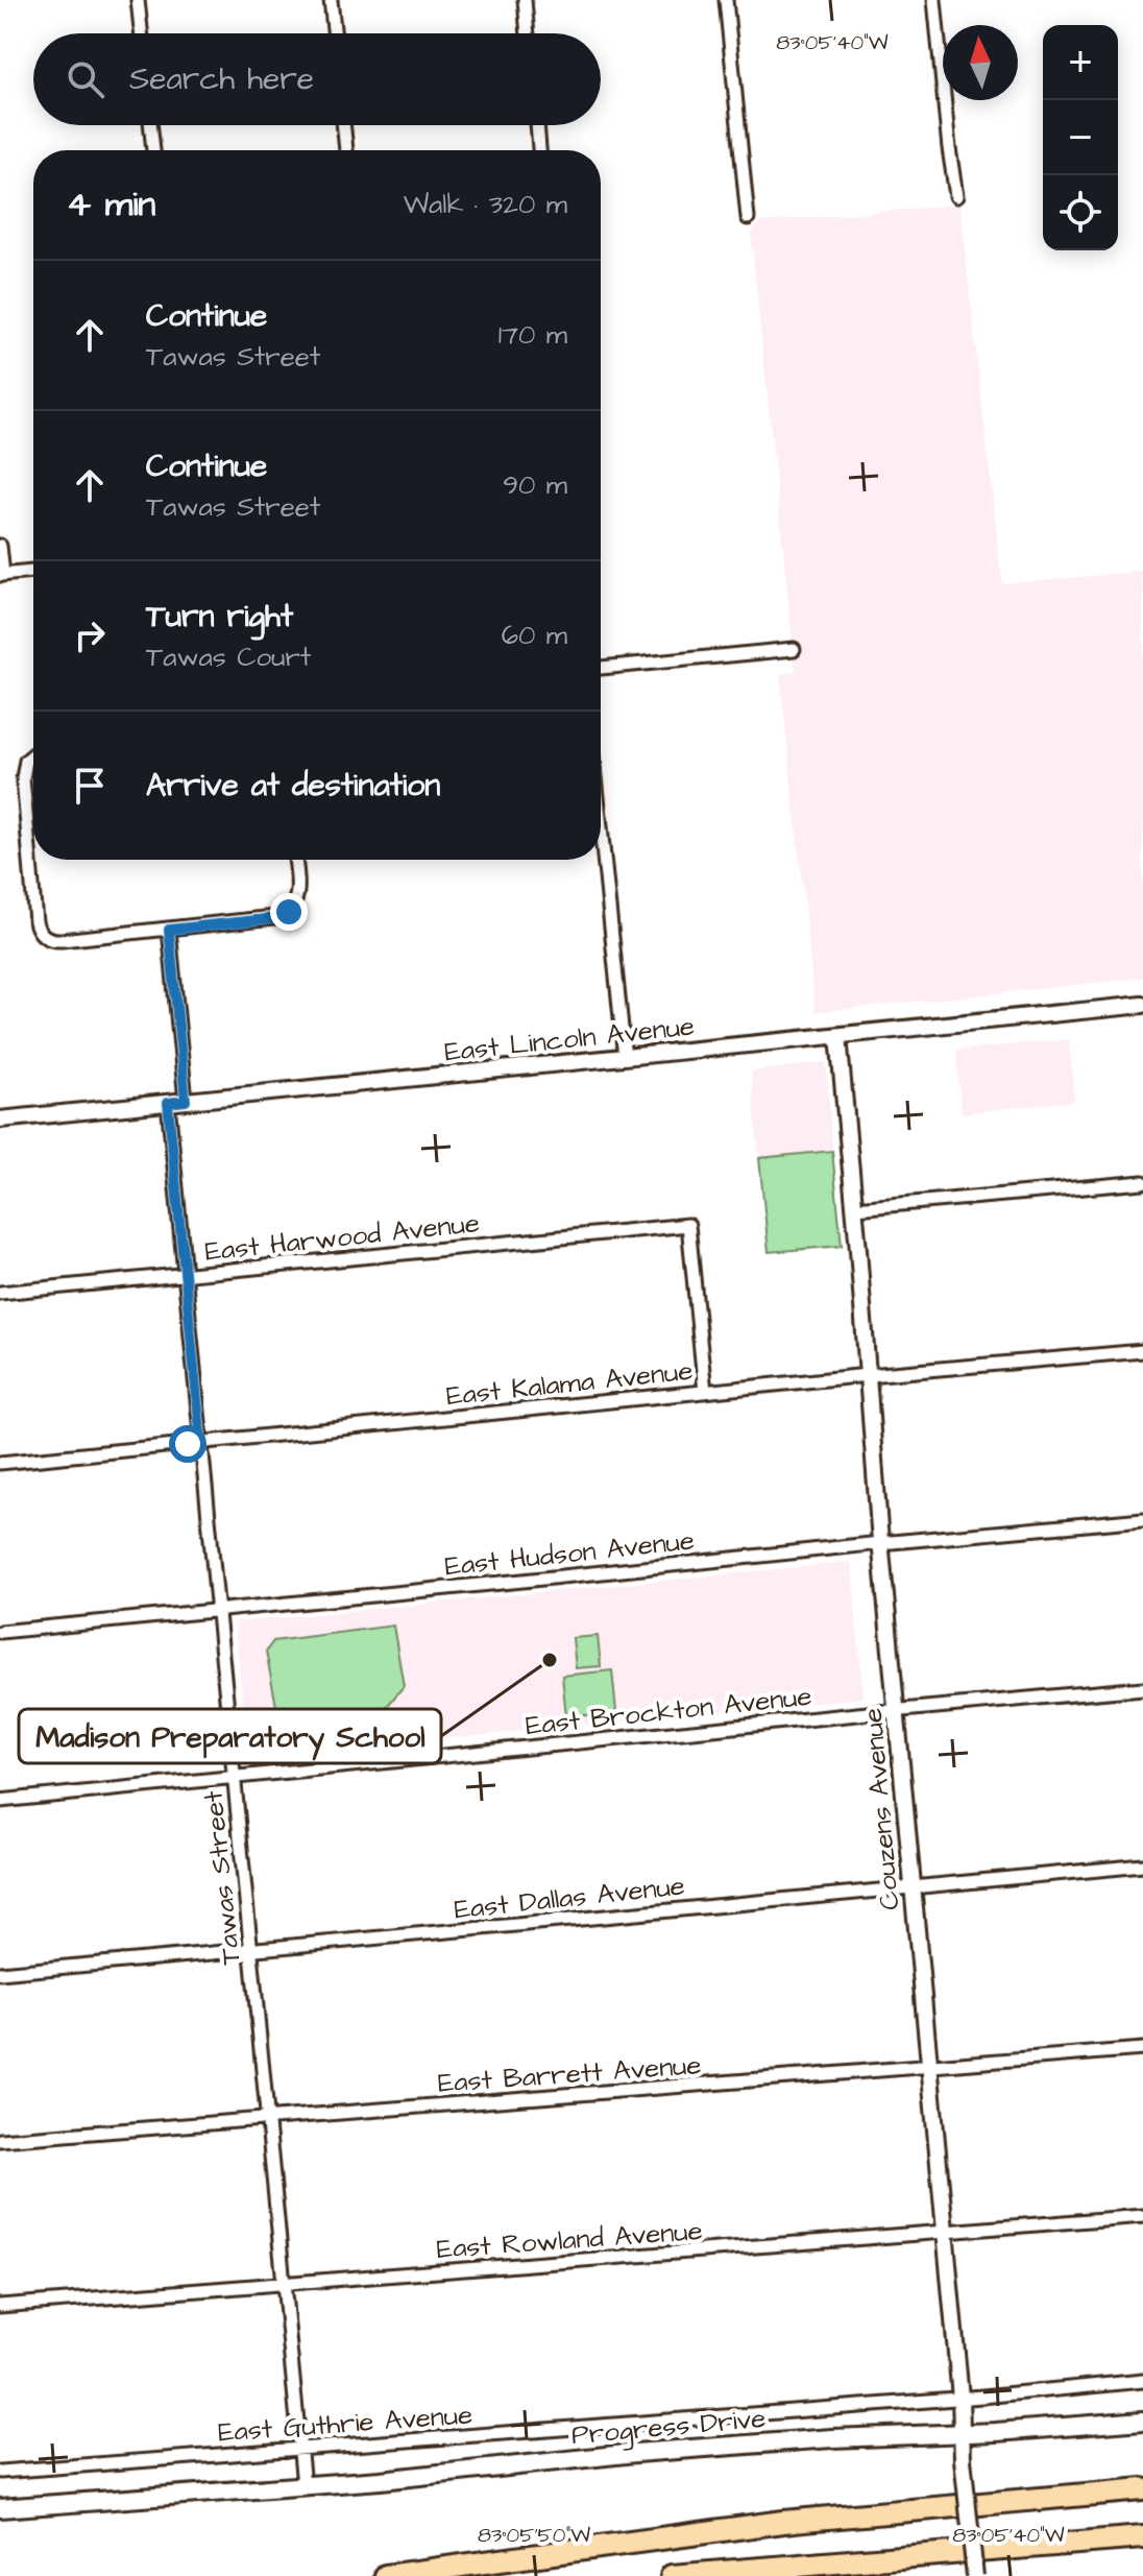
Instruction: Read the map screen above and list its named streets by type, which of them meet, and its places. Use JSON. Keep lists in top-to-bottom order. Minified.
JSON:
{"streets":{"main road":["Progress Drive"],"street":["East Lincoln Avenue","East Harwood Avenue","East Kalama Avenue","East Hudson Avenue","East Brockton Avenue","Couzens Avenue","Tawas Street","East Dallas Avenue","East Barrett Avenue","East Rowland Avenue","East Guthrie Avenue"]},"crossings":[["East Lincoln Avenue","Couzens Avenue"],["East Lincoln Avenue","Tawas Street"],["East Harwood Avenue","East Kalama Avenue"],["East Harwood Avenue","Tawas Street"],["East Kalama Avenue","Couzens Avenue"],["East Kalama Avenue","Tawas Street"],["East Hudson Avenue","Couzens Avenue"],["East Hudson Avenue","Tawas Street"],["East Brockton Avenue","Couzens Avenue"],["East Brockton Avenue","Tawas Street"],["Couzens Avenue","East Dallas Avenue"],["Couzens Avenue","East Barrett Avenue"],["Couzens Avenue","East Rowland Avenue"],["Couzens Avenue","East Guthrie Avenue"],["Couzens Avenue","Progress Drive"],["Tawas Street","East Dallas Avenue"],["Tawas Street","East Barrett Avenue"],["Tawas Street","East Rowland Avenue"],["Tawas Street","East Guthrie Avenue"],["Tawas Street","Progress Drive"]],"places":["Madison Preparatory School"],"north":"top","page":{"map_buttons":["+","−"],"search":"Search here","heading":["4 min","Walk · 320 m"],"list":[["Continue","Tawas Street","170 m"],["Continue","Tawas Street","90 m"],["Turn right","Tawas Court","60 m"],"Arrive at destination"]},"coordinates":["83°05'40\"W","83°05'50\"W"]}
